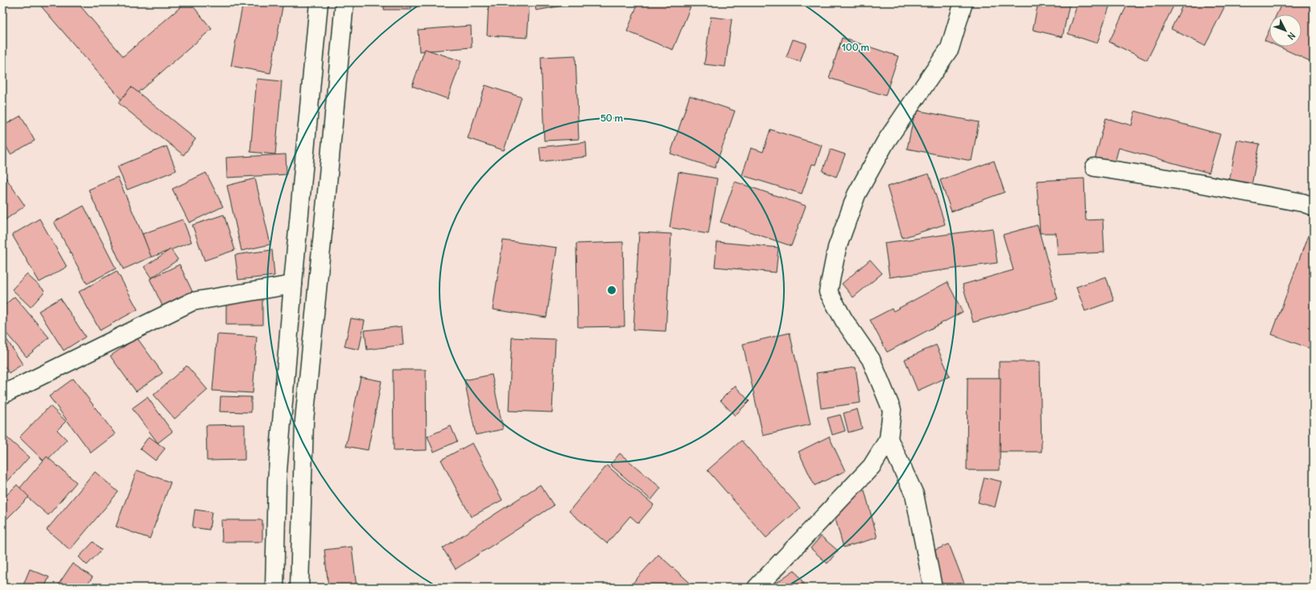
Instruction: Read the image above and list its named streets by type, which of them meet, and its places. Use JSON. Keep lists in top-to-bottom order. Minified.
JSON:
{"north":"bottom right","rings":["100 m","50 m"]}
